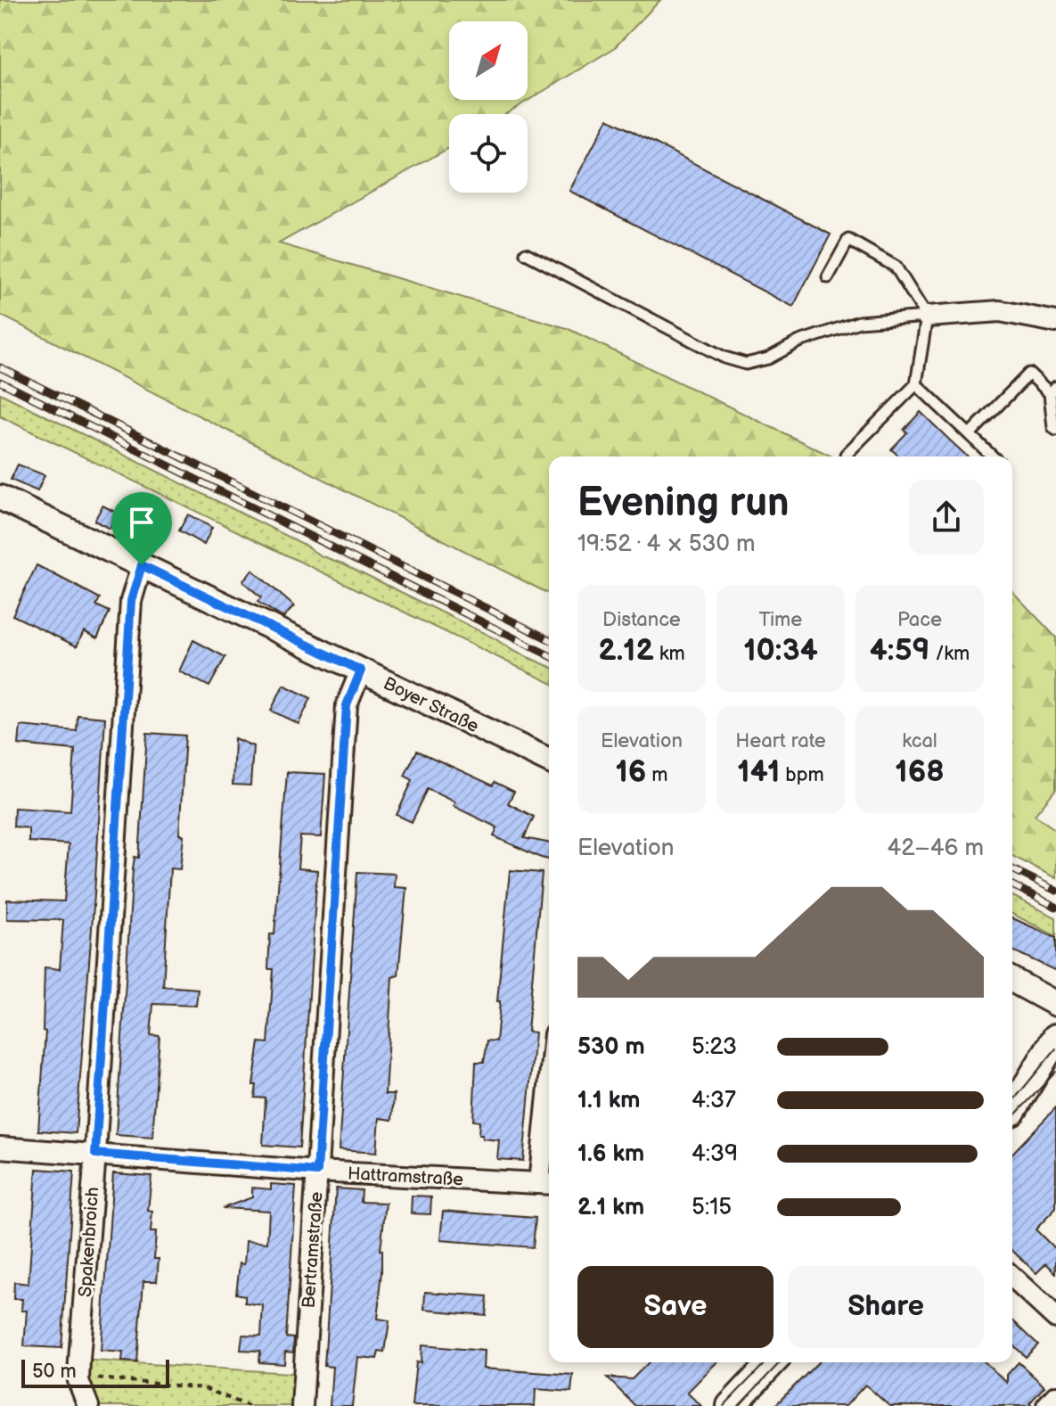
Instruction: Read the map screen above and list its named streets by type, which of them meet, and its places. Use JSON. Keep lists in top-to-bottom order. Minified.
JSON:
{"streets":{"street":["Boyer Straße","Hattramstraße","Spakenbroich","Bertramstraße"]},"crossings":[["Boyer Straße","Spakenbroich"],["Boyer Straße","Bertramstraße"],["Hattramstraße","Spakenbroich"],["Hattramstraße","Bertramstraße"]],"scale_bar":"50 m","north":"top right","page":{"heading":["Evening run","19:52 · 4 × 530 m"],"stats":[["Distance","2.12 km"],["Time","10:34"],["Pace","4:59 /km"],["Elevation","16 m"],["Heart rate","141 bpm"],["kcal","168"]],"chart":["Elevation","42–46 m"],"list":[{"name":"530 m","note":"5:23"},{"name":"1.1 km","note":"4:37"},{"name":"1.6 km","note":"4:39"},{"name":"2.1 km","note":"5:15"}],"buttons":["Save","Share"],"scale":"50 m"}}
